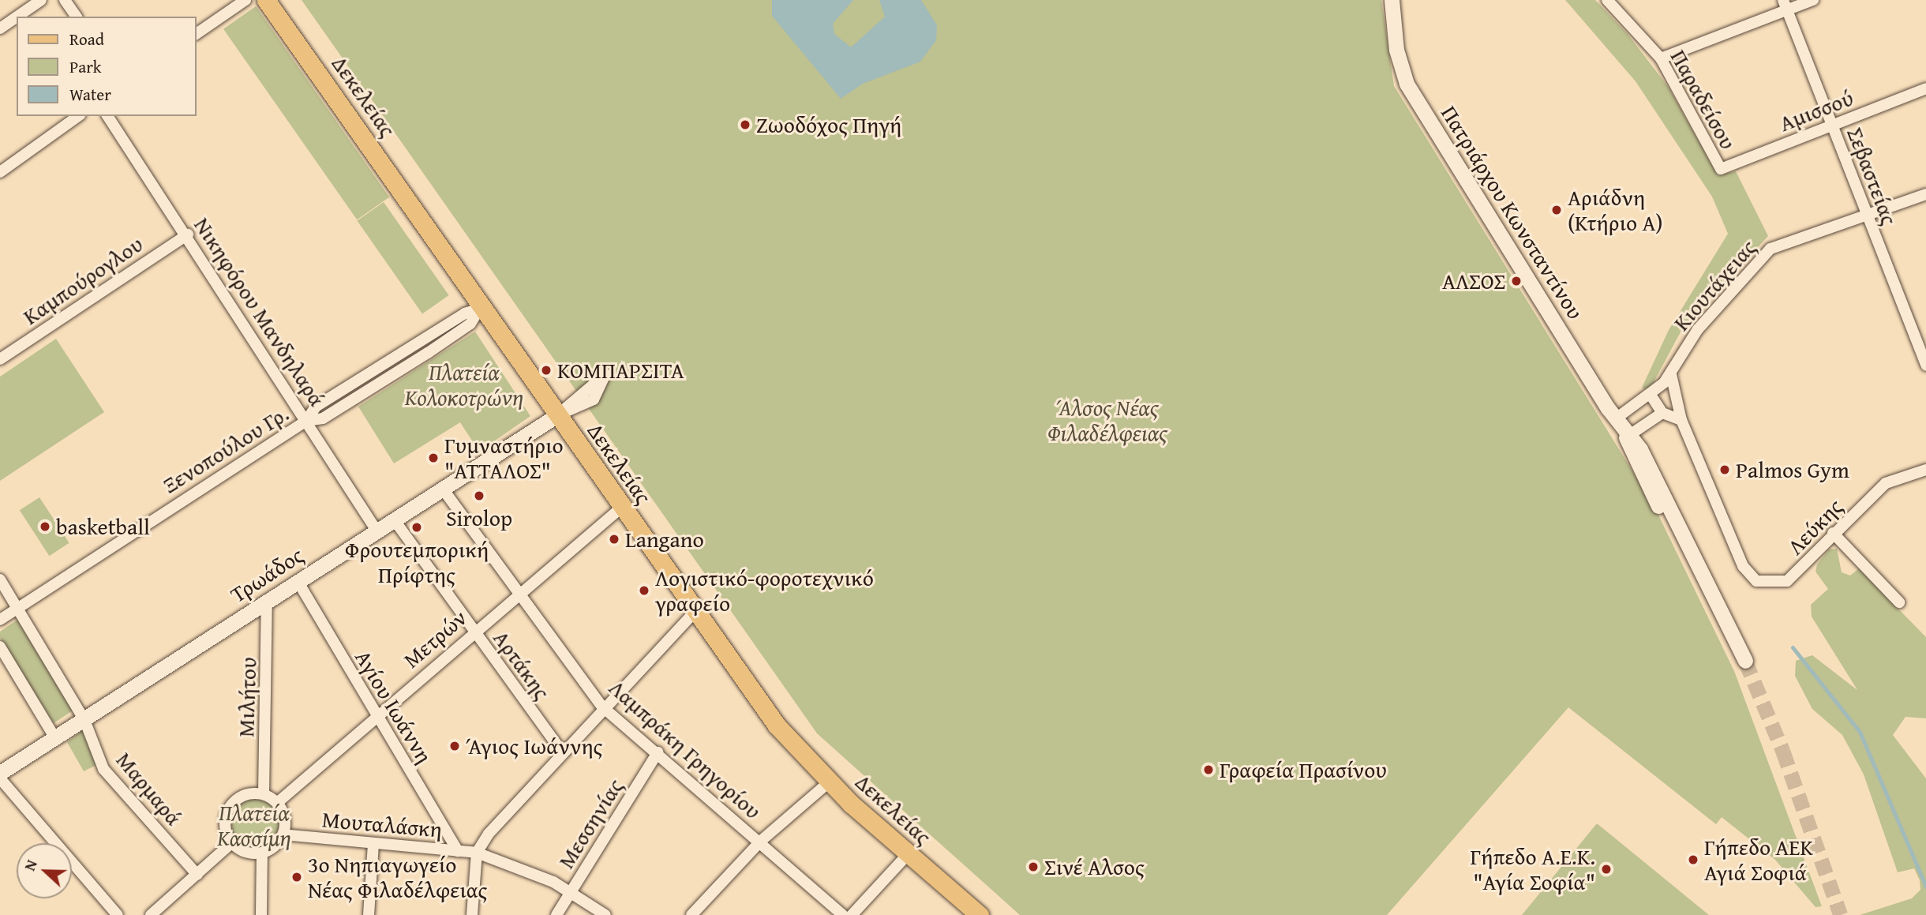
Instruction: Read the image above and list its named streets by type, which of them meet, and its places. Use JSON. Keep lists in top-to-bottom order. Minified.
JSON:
{"streets":{"main road":["Δεκελείας","Πατριάρχου Κωνσταντίνου","Τρωάδος"],"street":["Παραδείσου","Αμισσού","Σεβαστείας","Καμπούρογλου","Κιουτάχειας","Νικηφόρου Μανδηλαρά","Ξενoπούλου Γρ.","Λεύκης","Μετρών","Αρτάκης","Μιλήτου","Αγίου Ιωάννη","Λαμπράκη Γρηγορίου","Μαρμαρά","Μεσσηνίας","Μουταλάσκη"]},"crossings":[["Δεκελείας","Ξενoπούλου Γρ."],["Δεκελείας","Τρωάδος"],["Δεκελείας","Μετρών"],["Παραδείσου","Αμισσού"],["Αμισσού","Σεβαστείας"],["Σεβαστείας","Κιουτάχειας"],["Πατριάρχου Κωνσταντίνου","Κιουτάχειας"],["Καμπούρογλου","Νικηφόρου Μανδηλαρά"],["Νικηφόρου Μανδηλαρά","Ξενoπούλου Γρ."],["Νικηφόρου Μανδηλαρά","Τρωάδος"],["Ξενoπούλου Γρ.","Μαρμαρά"],["Τρωάδος","Αρτάκης"],["Τρωάδος","Μιλήτου"],["Τρωάδος","Αγίου Ιωάννη"],["Τρωάδος","Λαμπράκη Γρηγορίου"],["Τρωάδος","Μαρμαρά"],["Μετρών","Αρτάκης"],["Μετρών","Μιλήτου"],["Μετρών","Αγίου Ιωάννη"],["Μετρών","Λαμπράκη Γρηγορίου"],["Μετρών","Μουταλάσκη"],["Μιλήτου","Μουταλάσκη"],["Αγίου Ιωάννη","Μουταλάσκη"],["Λαμπράκη Γρηγορίου","Μεσσηνίας"]],"parks":["Πλατεία Κολοκοτρώνη","Άλσος Νέας Φιλαδέλφειας","Πλατεία Κασσίμη"],"places":["Ζωοδόχος Πηγή","Αριάδνη (Κτήριο Α)","ΑΛΣΟΣ","ΚΟΜΠΑΡΣΙΤΑ","Γυμναστήριο \"ΑΤΤΑΛΟΣ\"","Palmos Gym","Sirolop","basketball","Φρουτεμπορική Πρίφτης","Langano","Λογιστικό-φοροτεχνικό γραφείο","Άγιος Ιωάννης","Γραφεία Πρασίνου","Γήπεδο ΑΕΚ Αγιά Σοφιά","Σινέ Αλσος","Γήπεδο Α.Ε.Κ. \"Αγία Σοφία\"","3ο Νηπιαγωγείο Νέας Φιλαδέλφειας"],"legend":["Road","Park","Water"],"north":"left"}
